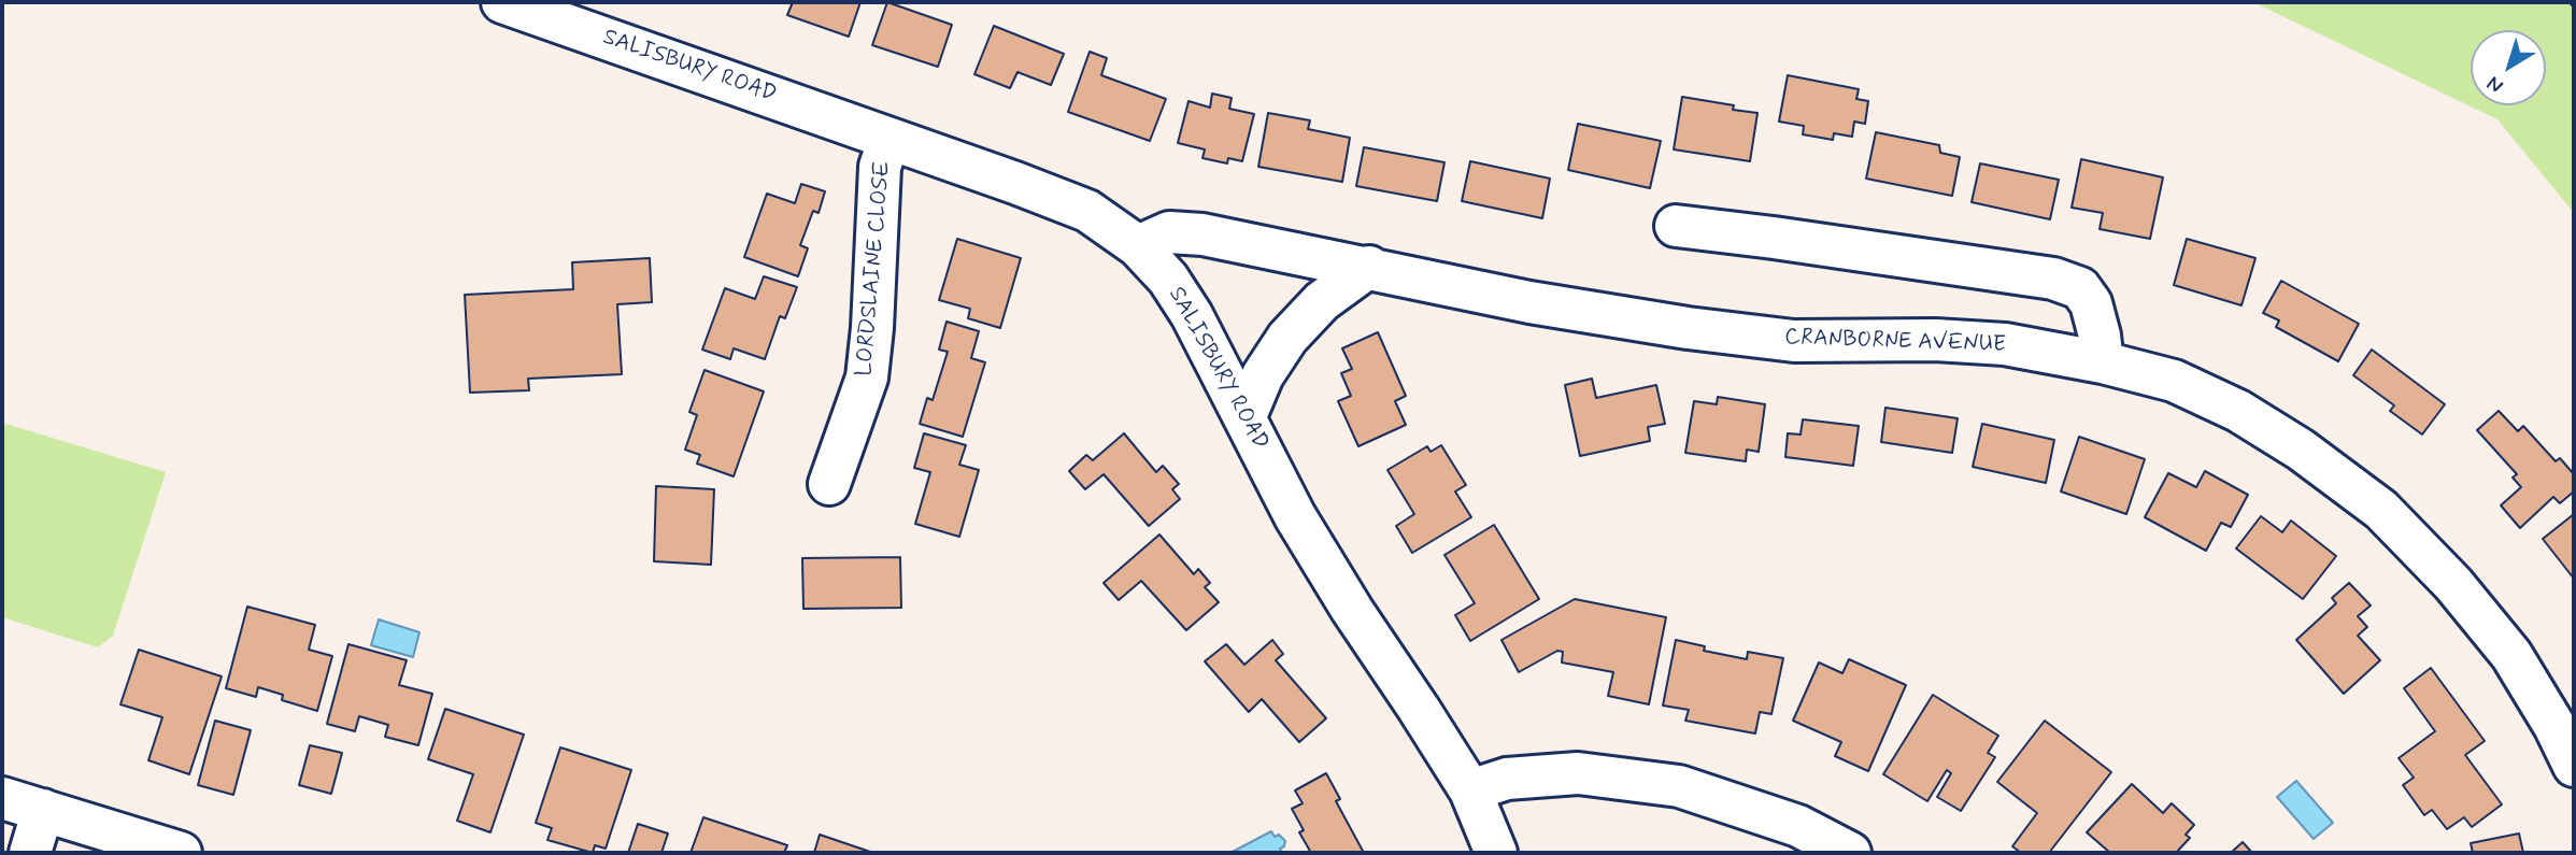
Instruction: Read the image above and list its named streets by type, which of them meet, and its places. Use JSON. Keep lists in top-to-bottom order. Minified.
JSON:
{"streets":{"street":["SALISBURY ROAD","LORDSLAINE CLOSE","CRANBORNE AVENUE"]},"crossings":[["SALISBURY ROAD","LORDSLAINE CLOSE"],["SALISBURY ROAD","CRANBORNE AVENUE"]],"north":"bottom left"}
